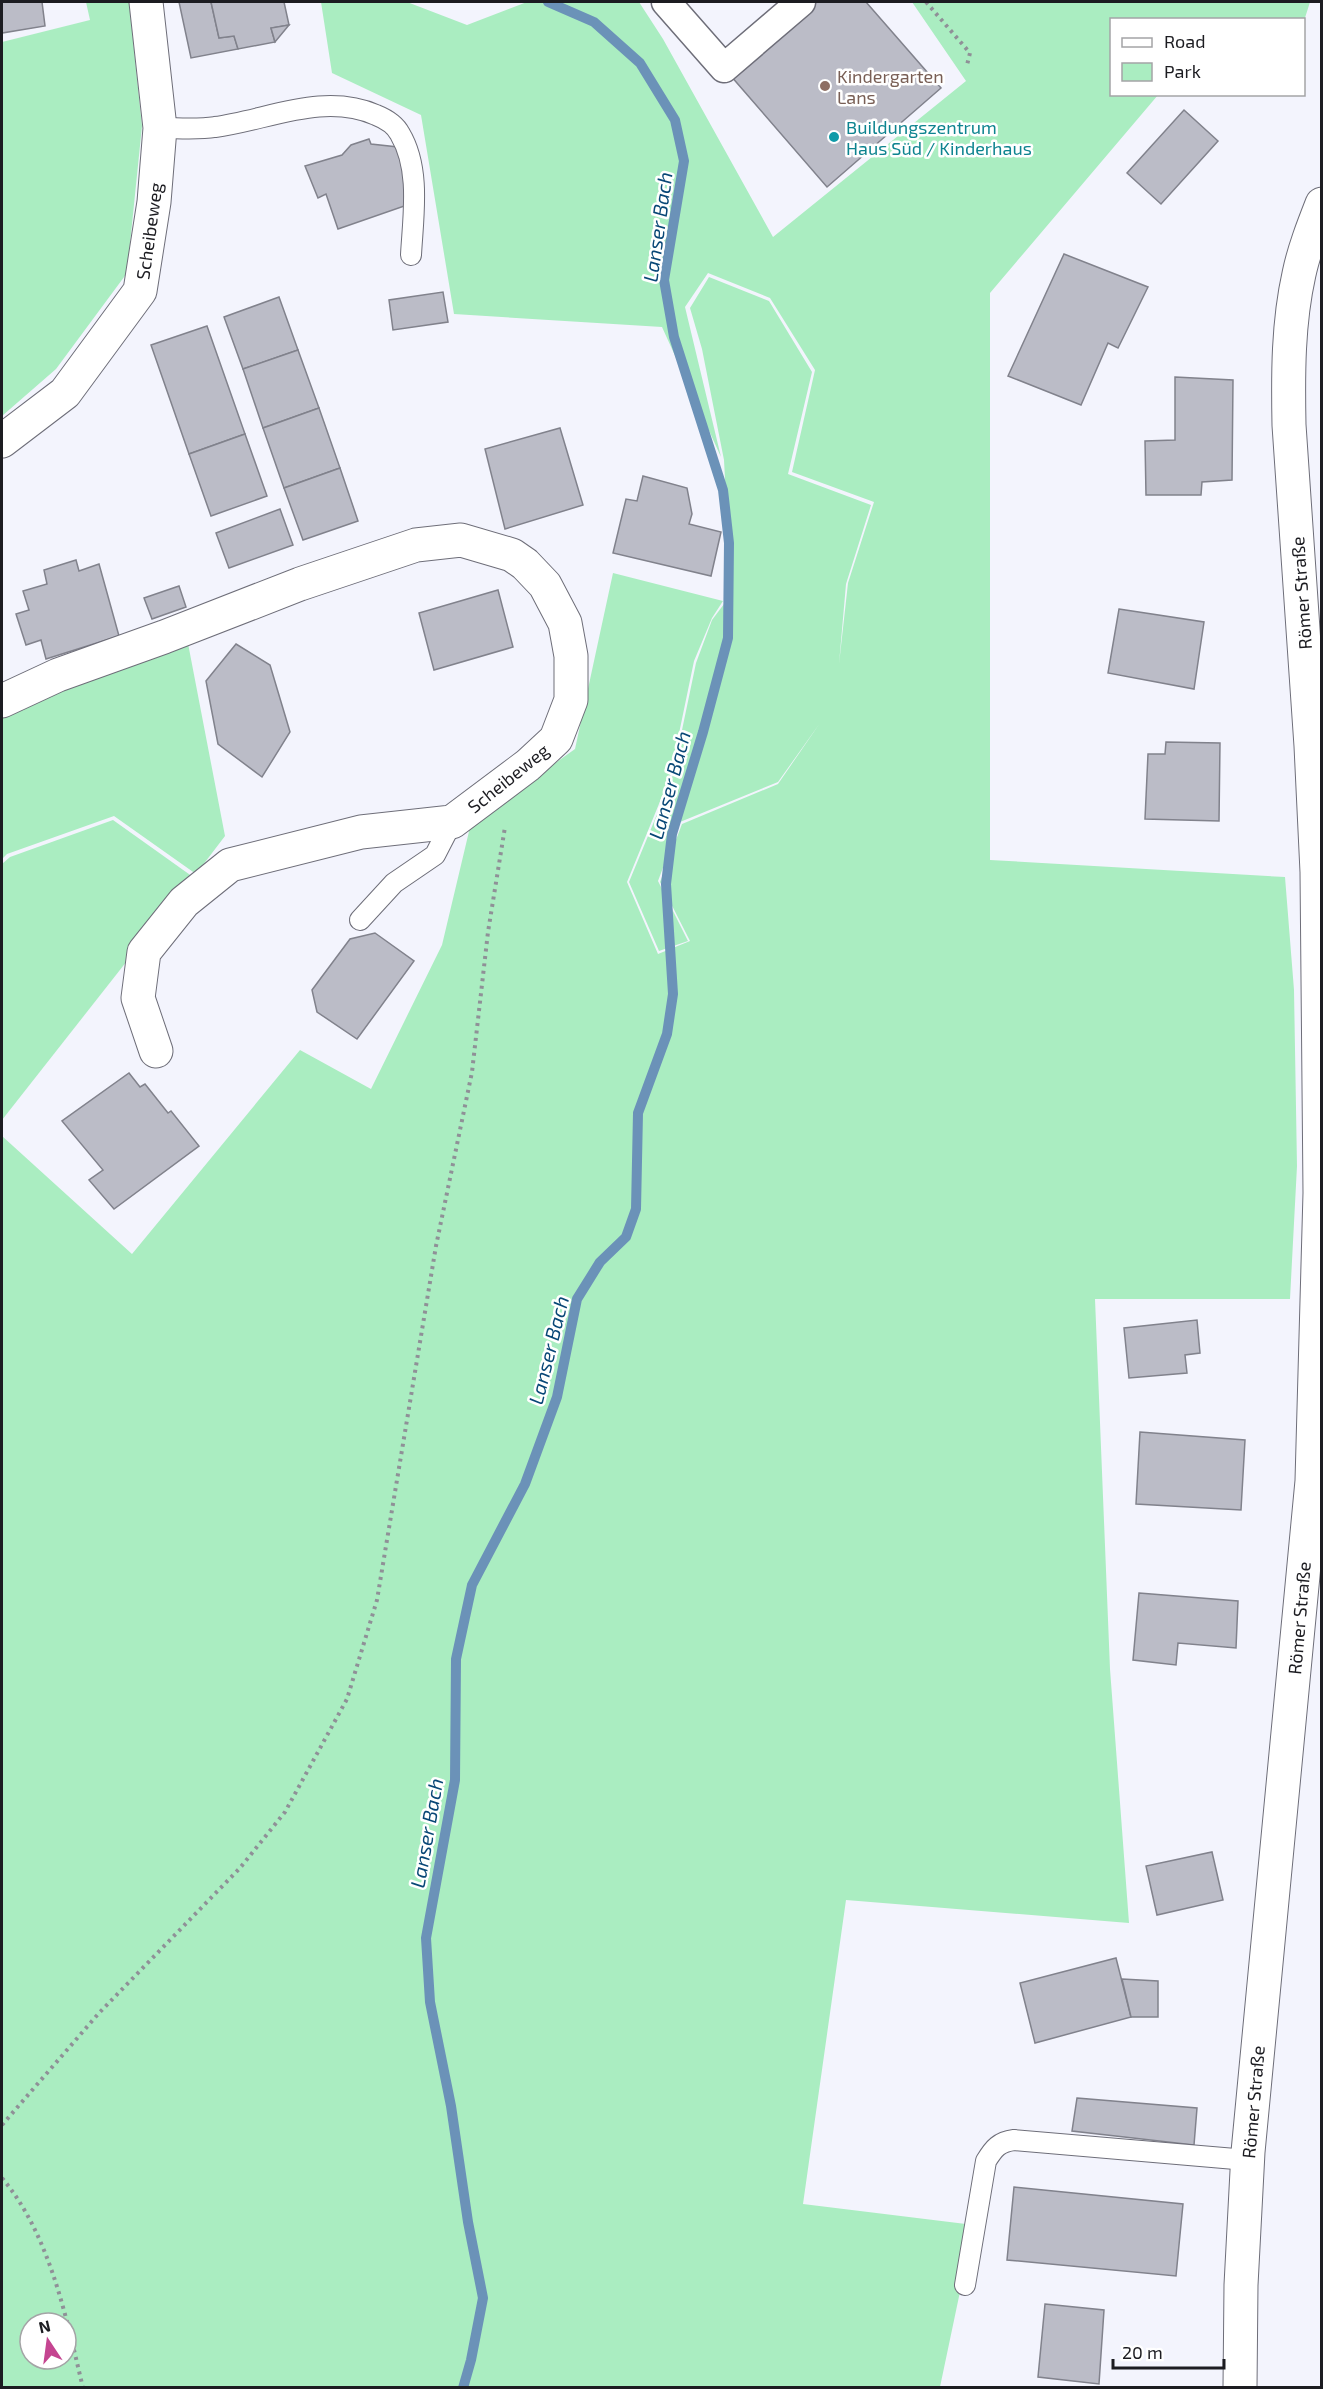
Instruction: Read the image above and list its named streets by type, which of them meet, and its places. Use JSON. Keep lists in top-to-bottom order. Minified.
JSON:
{"streets":{"main road":["Scheibeweg","Römer Straße"]},"water":["Lanser Bach"],"places":["Kindergarten Lans","Buildungszentrum Haus Süd / Kinderhaus"],"legend":["Road","Park"],"scale_bar":"20 m","north":"top"}
